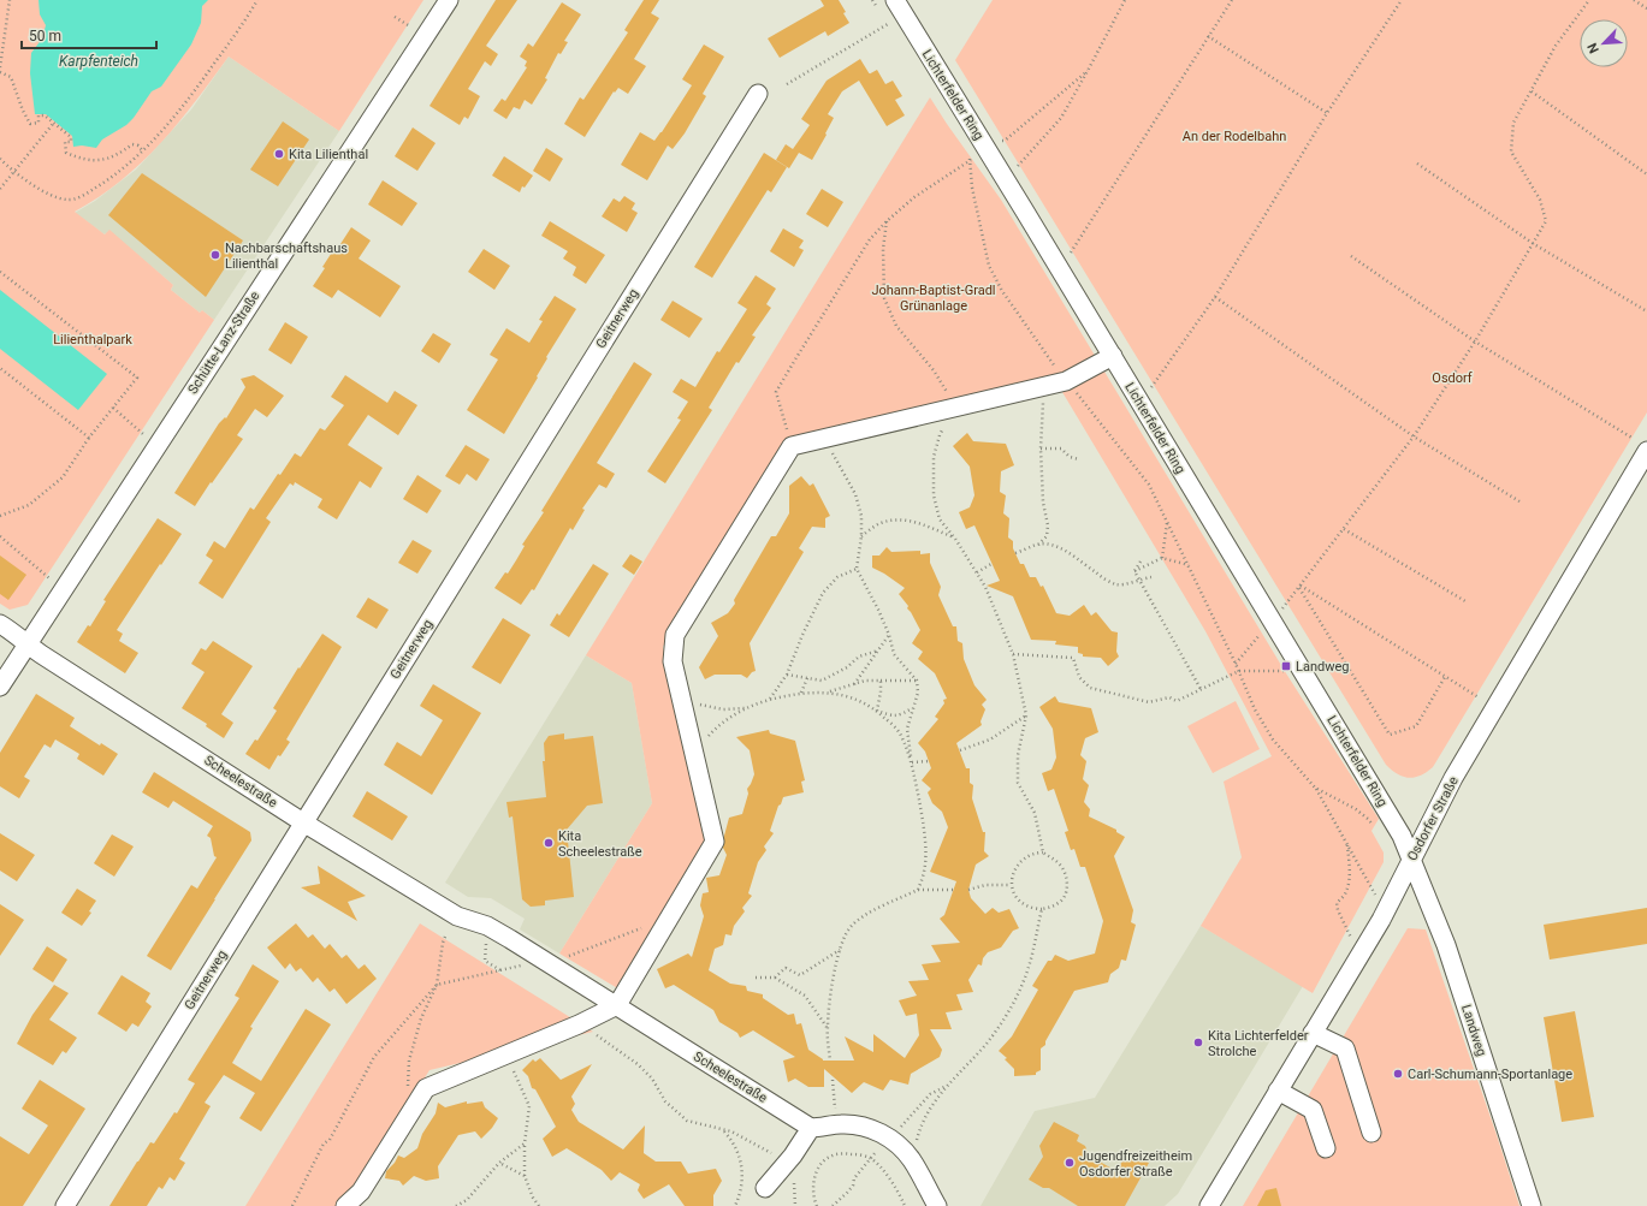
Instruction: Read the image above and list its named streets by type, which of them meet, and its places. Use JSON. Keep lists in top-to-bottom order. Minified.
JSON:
{"streets":{"street":["Lichterfelder Ring","Geitnerweg","Schütte-Lanz-Straße","Scheelestraße","Osdorfer Straße","Landweg"]},"crossings":[["Lichterfelder Ring","Osdorfer Straße"],["Lichterfelder Ring","Landweg"],["Geitnerweg","Scheelestraße"],["Schütte-Lanz-Straße","Scheelestraße"],["Osdorfer Straße","Landweg"]],"water":["Karpfenteich"],"parks":["An der Rodelbahn","Johann-Baptist-Gradl Grünanlage","Lilienthalpark","Osdorf"],"places":{"other":["Kita Lilienthal","Nachbarschaftshaus Lilienthal","Kita Scheelestraße","Kita Lichterfelder Strolche","Carl-Schumann-Sportanlage","Jugendfreizeitheim Osdorfer Straße"],"transit":["Landweg"]},"scale_bar":"50 m","north":"bottom left"}
